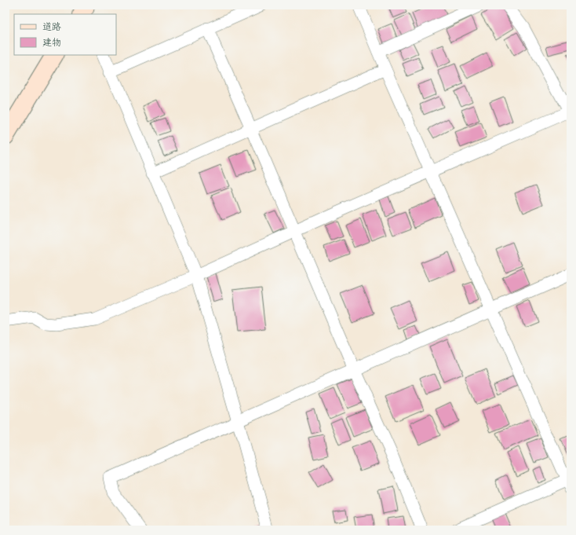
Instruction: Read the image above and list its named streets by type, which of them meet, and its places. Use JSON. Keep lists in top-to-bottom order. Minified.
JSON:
{"legend":["道路","建物"]}
